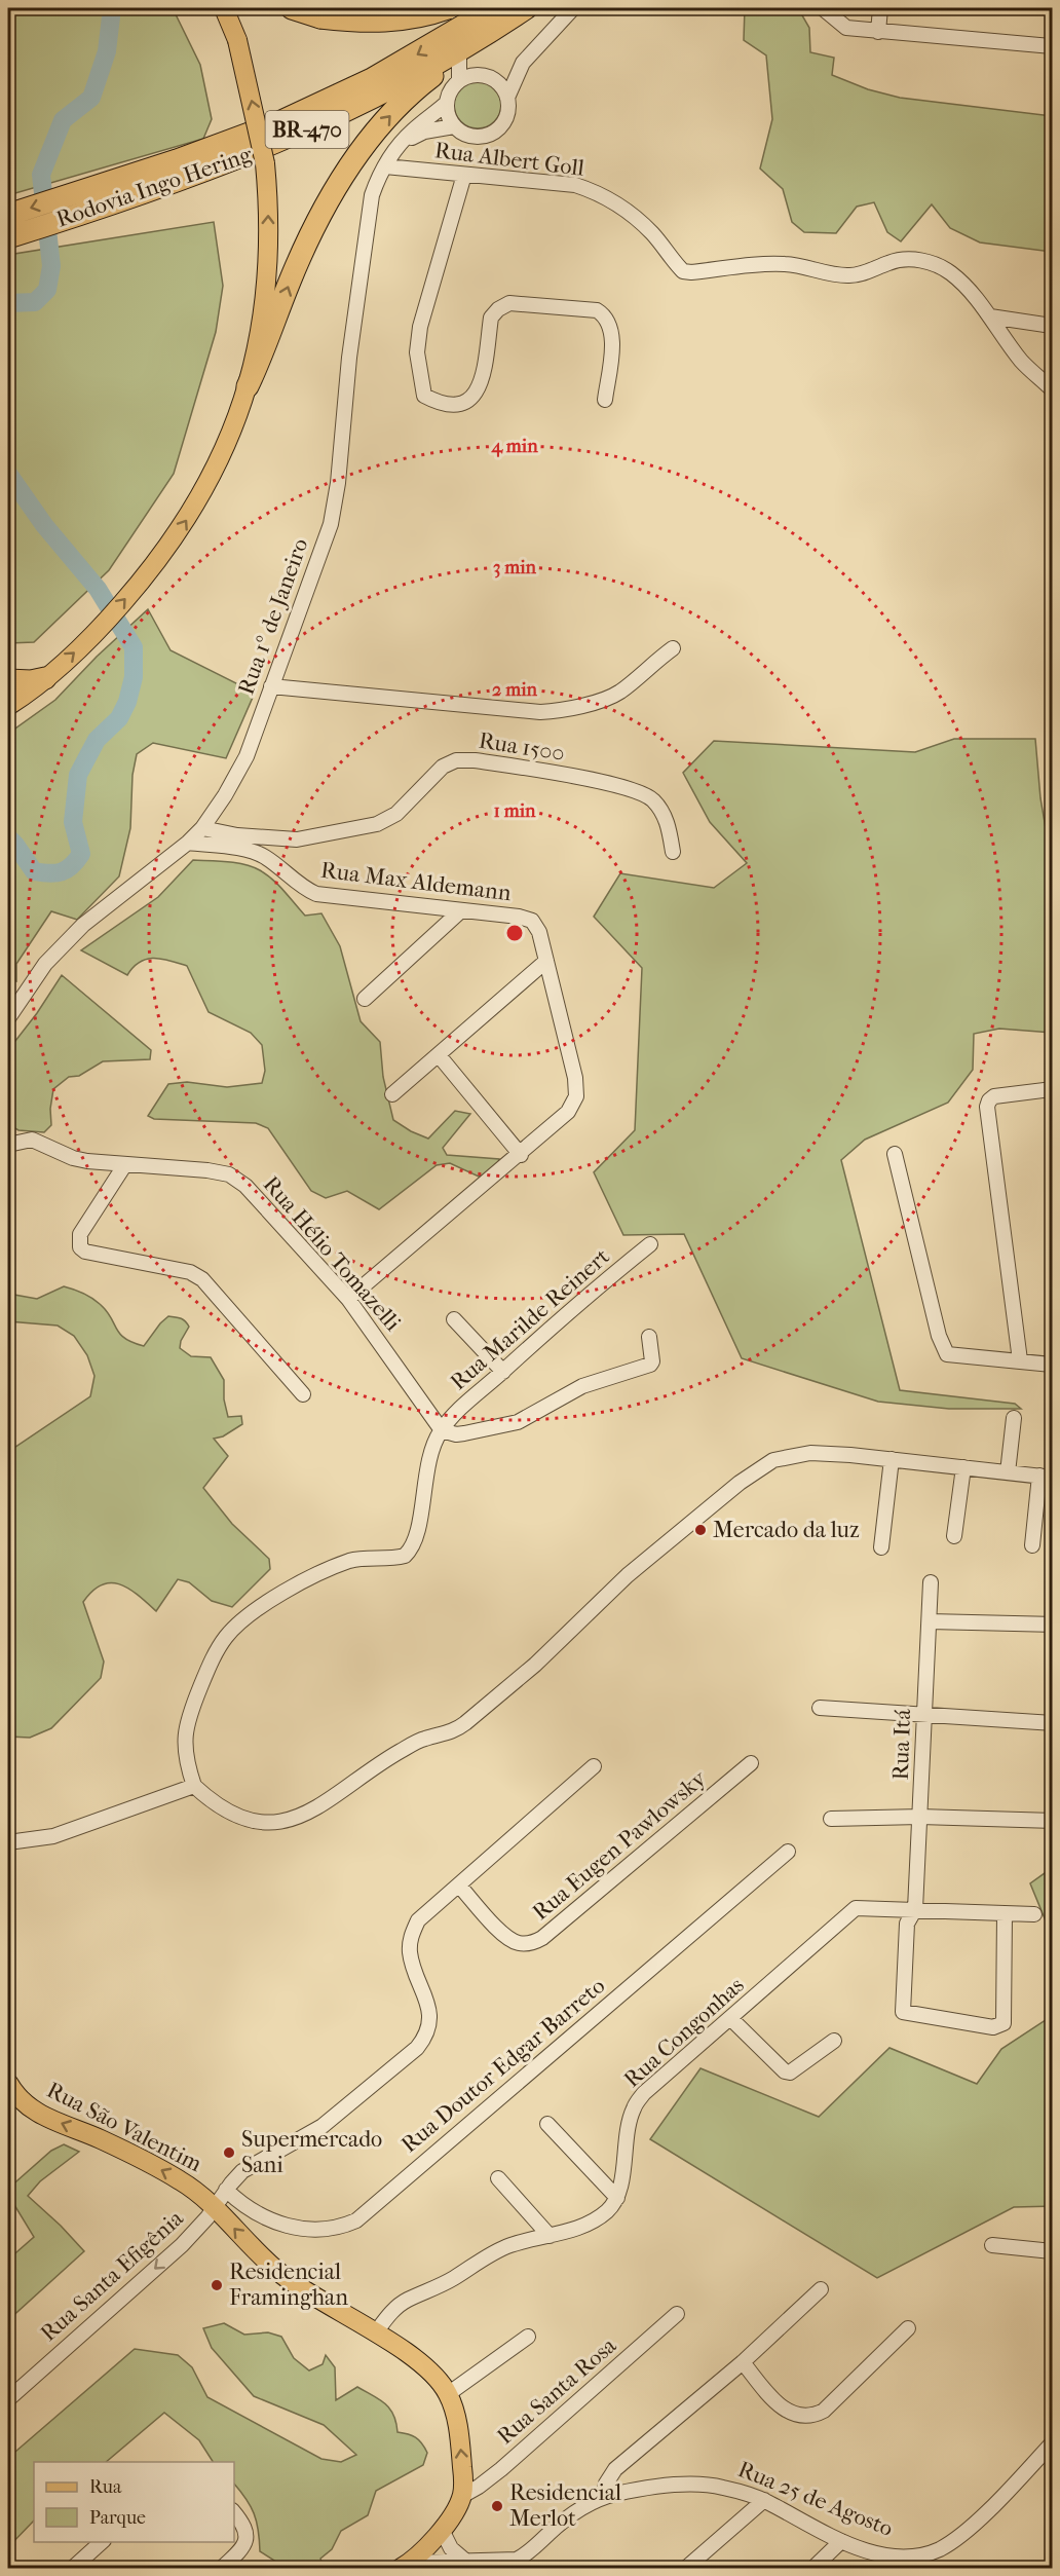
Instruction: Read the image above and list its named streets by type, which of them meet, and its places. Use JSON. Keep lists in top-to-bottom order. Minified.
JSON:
{"streets":{"highway":["BR-470","Rodovia Ingo Hering"],"main road":["Rua São Valentim"],"street":["Rua Albert Goll","Rua 1º de Janeiro","Rua 1500","Rua Max Aldemann","Rua Hélio Tomazelli","Rua Marilde Reinert","Rua Itá","Rua Eugen Pawlowsky","Rua Congonhas","Rua Doutor Edgar Barreto","Rua Santa Efigênia","Rua Santa Rosa","Rua 25 de Agosto"]},"crossings":[["Rua Albert Goll","Rua 1º de Janeiro"],["Rua 1º de Janeiro","Rua 1500"],["Rua 1º de Janeiro","Rua Max Aldemann"],["Rua Max Aldemann","Rua Hélio Tomazelli"],["Rua Hélio Tomazelli","Rua Marilde Reinert"],["Rua Itá","Rua Congonhas"],["Rua Eugen Pawlowsky","Rua Santa Efigênia"],["Rua Doutor Edgar Barreto","Rua Santa Efigênia"],["Rua São Valentim","Rua Santa Efigênia"],["Rua São Valentim","Rua Santa Rosa"]],"one_way":["Rua São Valentim"],"places":["Mercado da luz","Supermercado Sani","Residencial Framinghan","Residencial Merlot"],"legend":["Rua","Parque"],"rings":["4 min","3 min","2 min","1 min"]}
